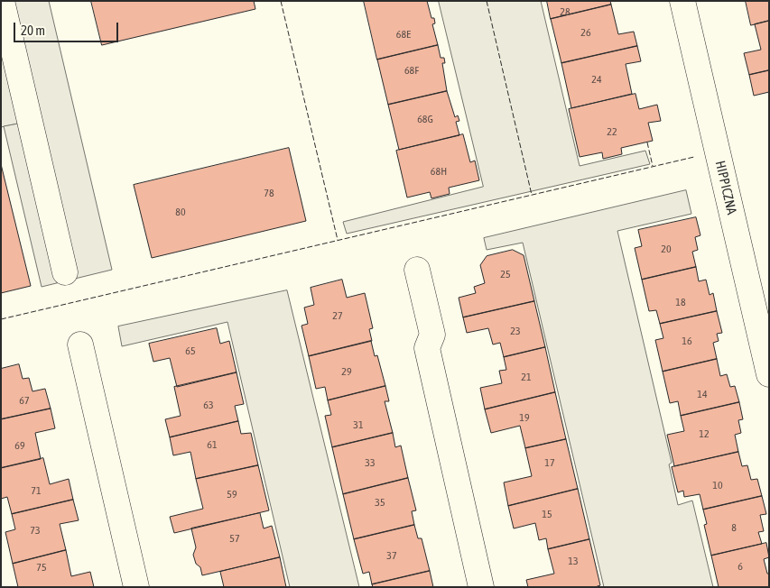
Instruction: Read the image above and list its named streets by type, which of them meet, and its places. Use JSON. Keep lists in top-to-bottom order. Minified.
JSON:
{"streets":{"street":["HIPPICZNA"]},"house_numbers":["28","26","68E","68F","24","68G","22","68H","78","80","20","25","18","27","23","16","65","29","21","14","67","63","19","31","12","61","69","33","17","10","71","59","35","15","8","73","57","37","13","6","75"],"scale_bar":"20 m"}
